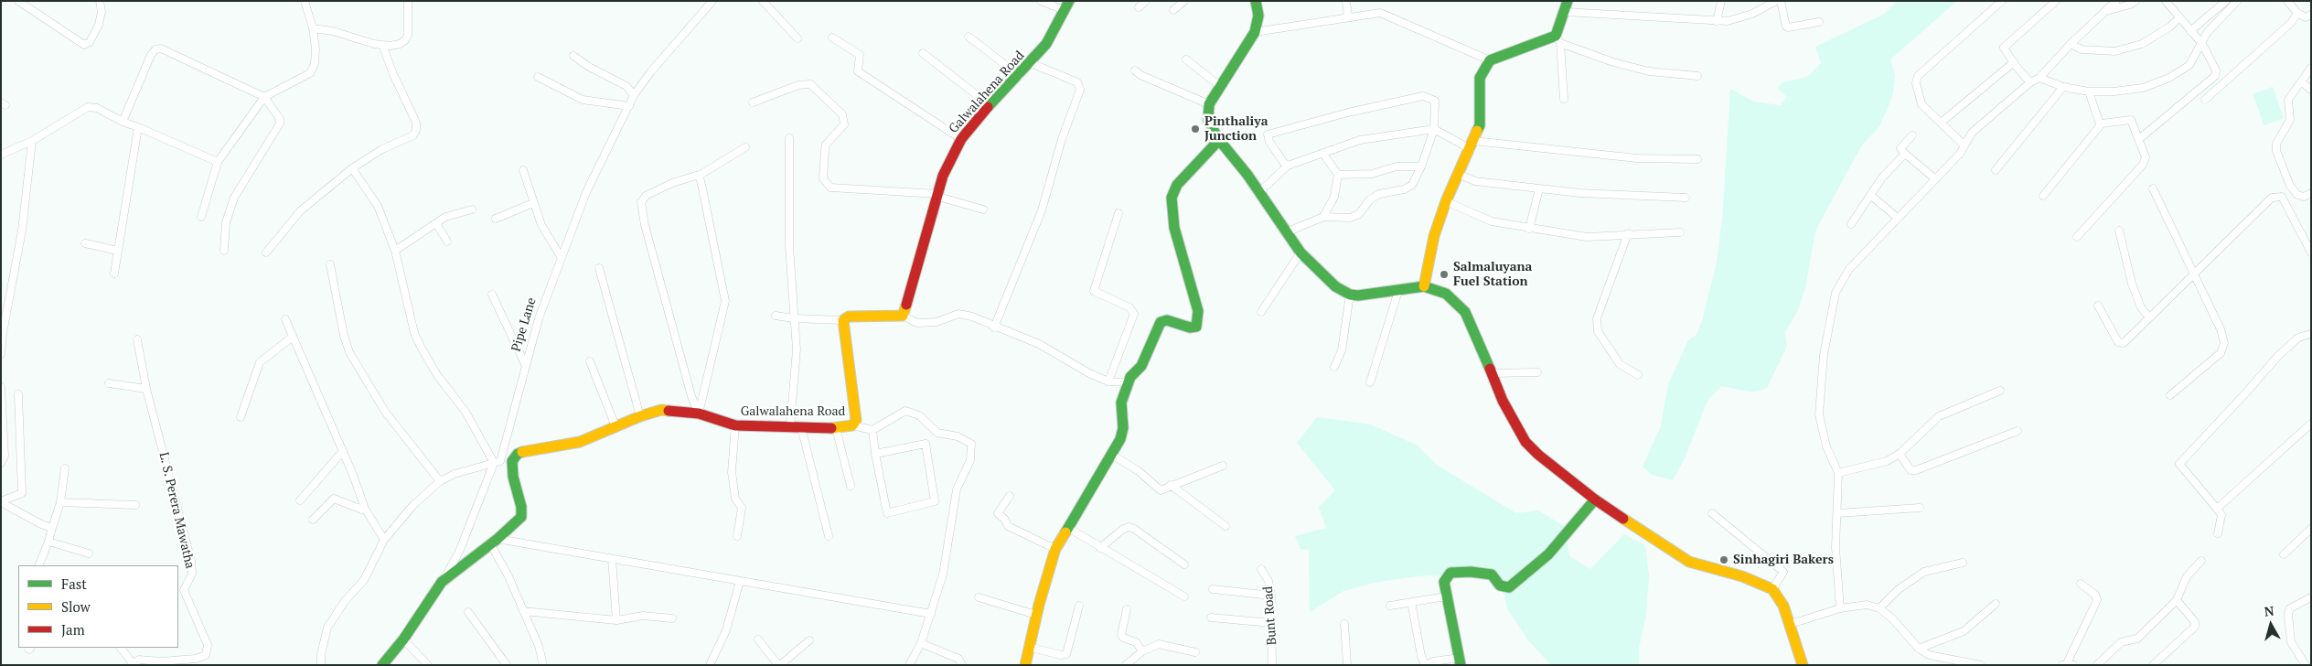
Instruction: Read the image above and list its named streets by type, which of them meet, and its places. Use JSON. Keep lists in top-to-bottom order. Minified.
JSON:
{"streets":{"street":["Galwalahena Road","Pipe Lane","L. S. Perera Mawatha","Bunt Road"]},"places":["Pinthaliya Junction","Salmaluyana Fuel Station","Sinhagiri Bakers"],"legend":["Fast","Slow","Jam"],"north":"top"}
